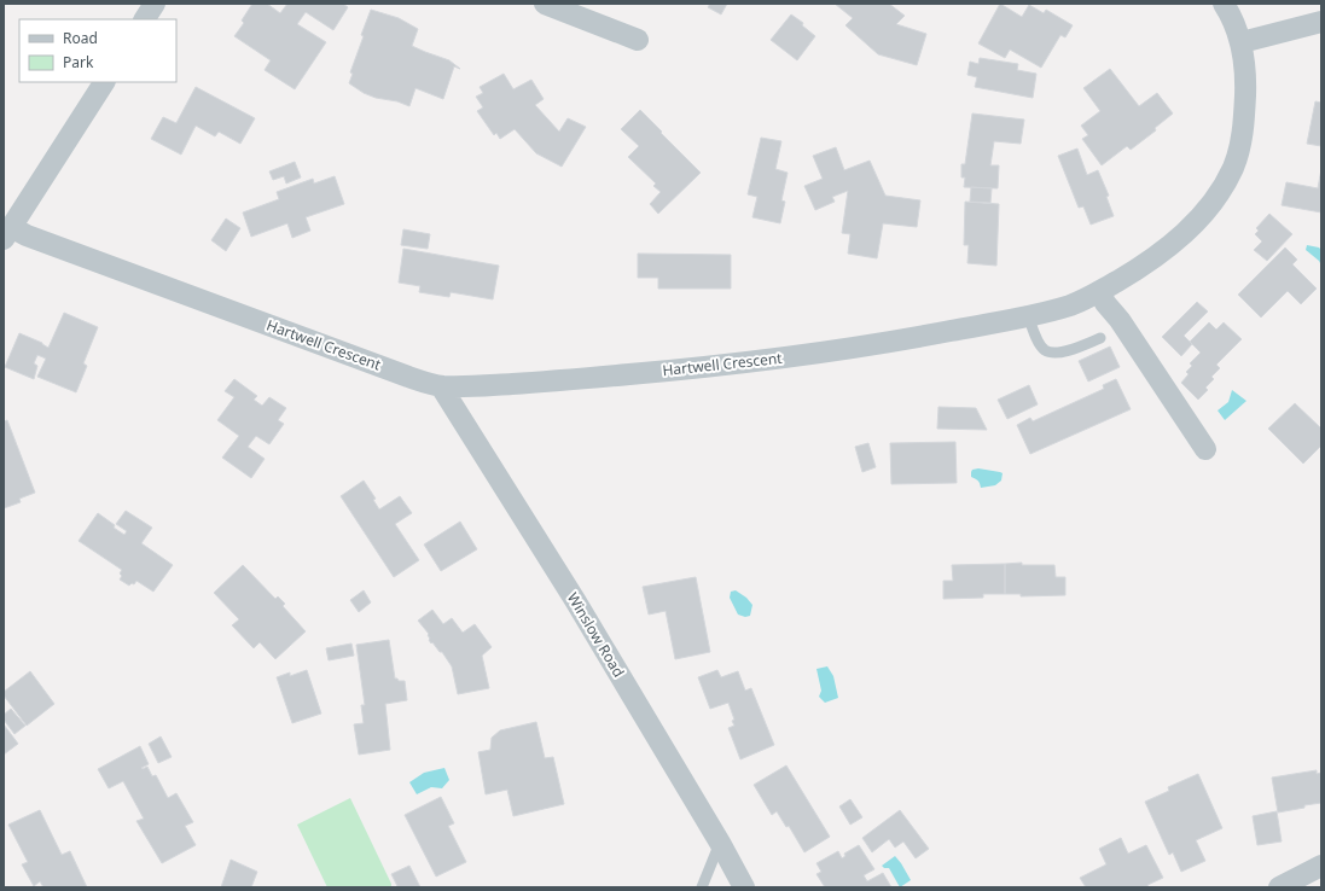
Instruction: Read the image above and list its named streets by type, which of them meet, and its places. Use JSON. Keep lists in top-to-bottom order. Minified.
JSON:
{"streets":{"street":["Hartwell Crescent","Winslow Road"]},"crossings":[["Hartwell Crescent","Winslow Road"]],"legend":["Road","Park"]}
